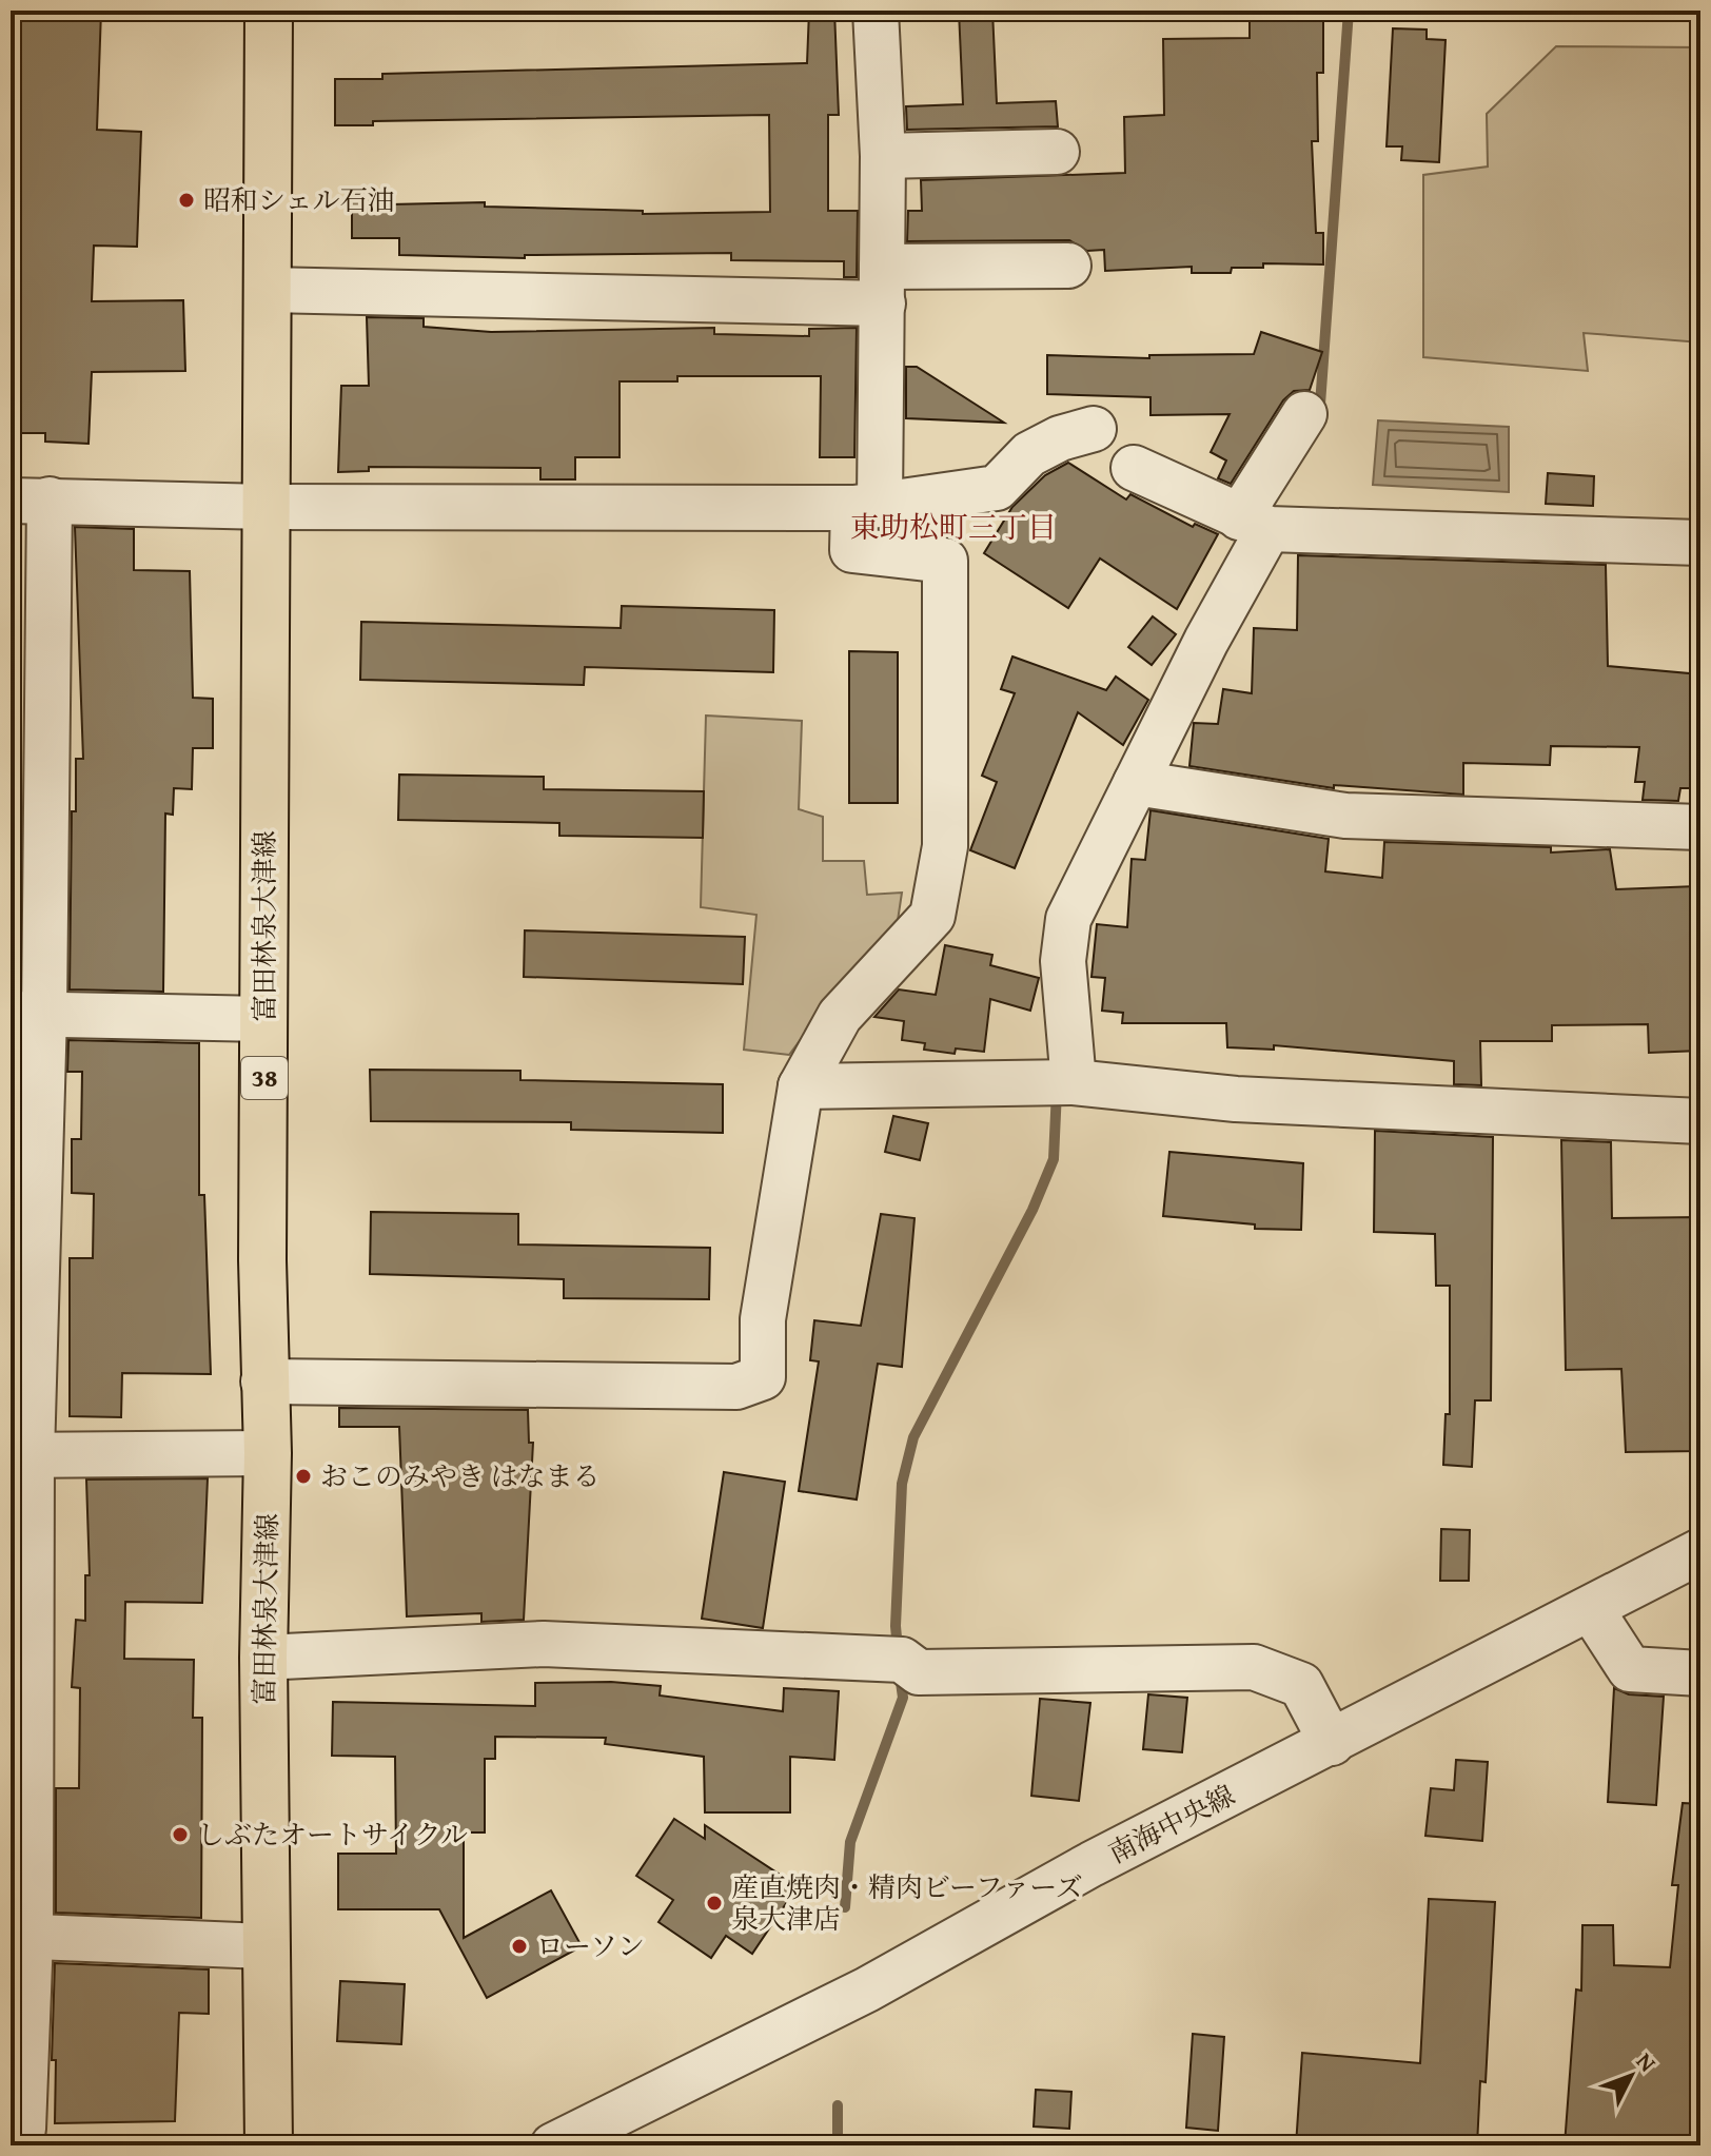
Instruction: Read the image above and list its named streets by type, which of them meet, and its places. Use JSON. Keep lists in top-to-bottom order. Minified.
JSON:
{"streets":{"main road":["富田林泉大津線","38"],"street":["南海中央線"]},"districts":["東助松町三丁目"],"places":["昭和シェル石油","おこのみやき はなまる","しぶたオートサイクル","産直焼肉・精肉ビーファーズ 泉大津店","ローソン"],"north":"top right"}
